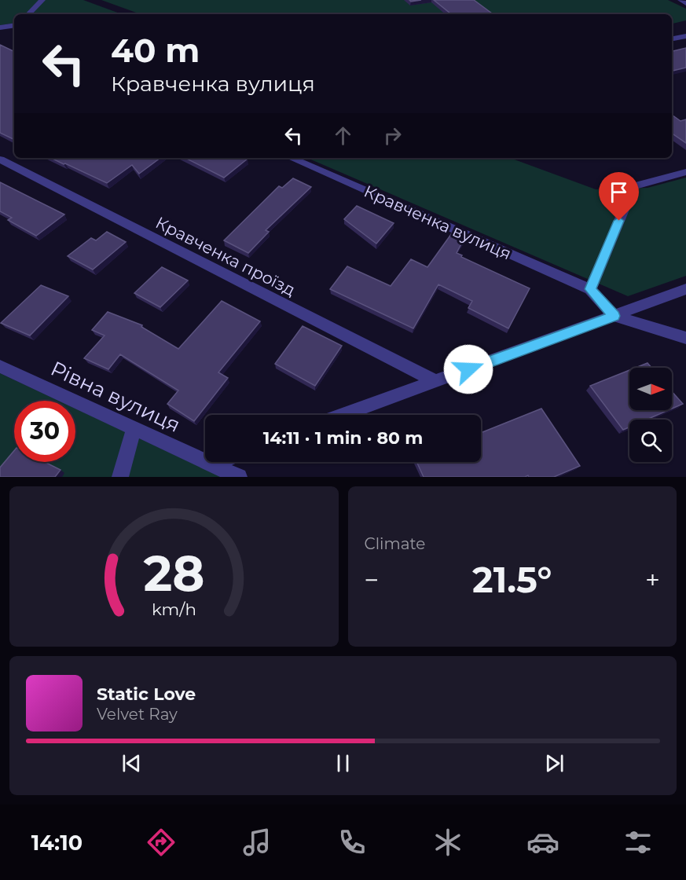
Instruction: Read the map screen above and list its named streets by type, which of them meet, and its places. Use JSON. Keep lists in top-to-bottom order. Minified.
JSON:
{"streets":{"street":["Кравченка вулиця","Кравченка проїзд","Рівна вулиця"]},"north":"right","page":{"turn":["40 m","Кравченка вулиця"],"limit":"30","trip":"14:11 · 1 min · 80 m","tile":"Climate","heat":["−","21.5°","+"],"song":["Static Love","Velvet Ray"],"tabs":"14:10","gauge":["28","km/h"]}}
